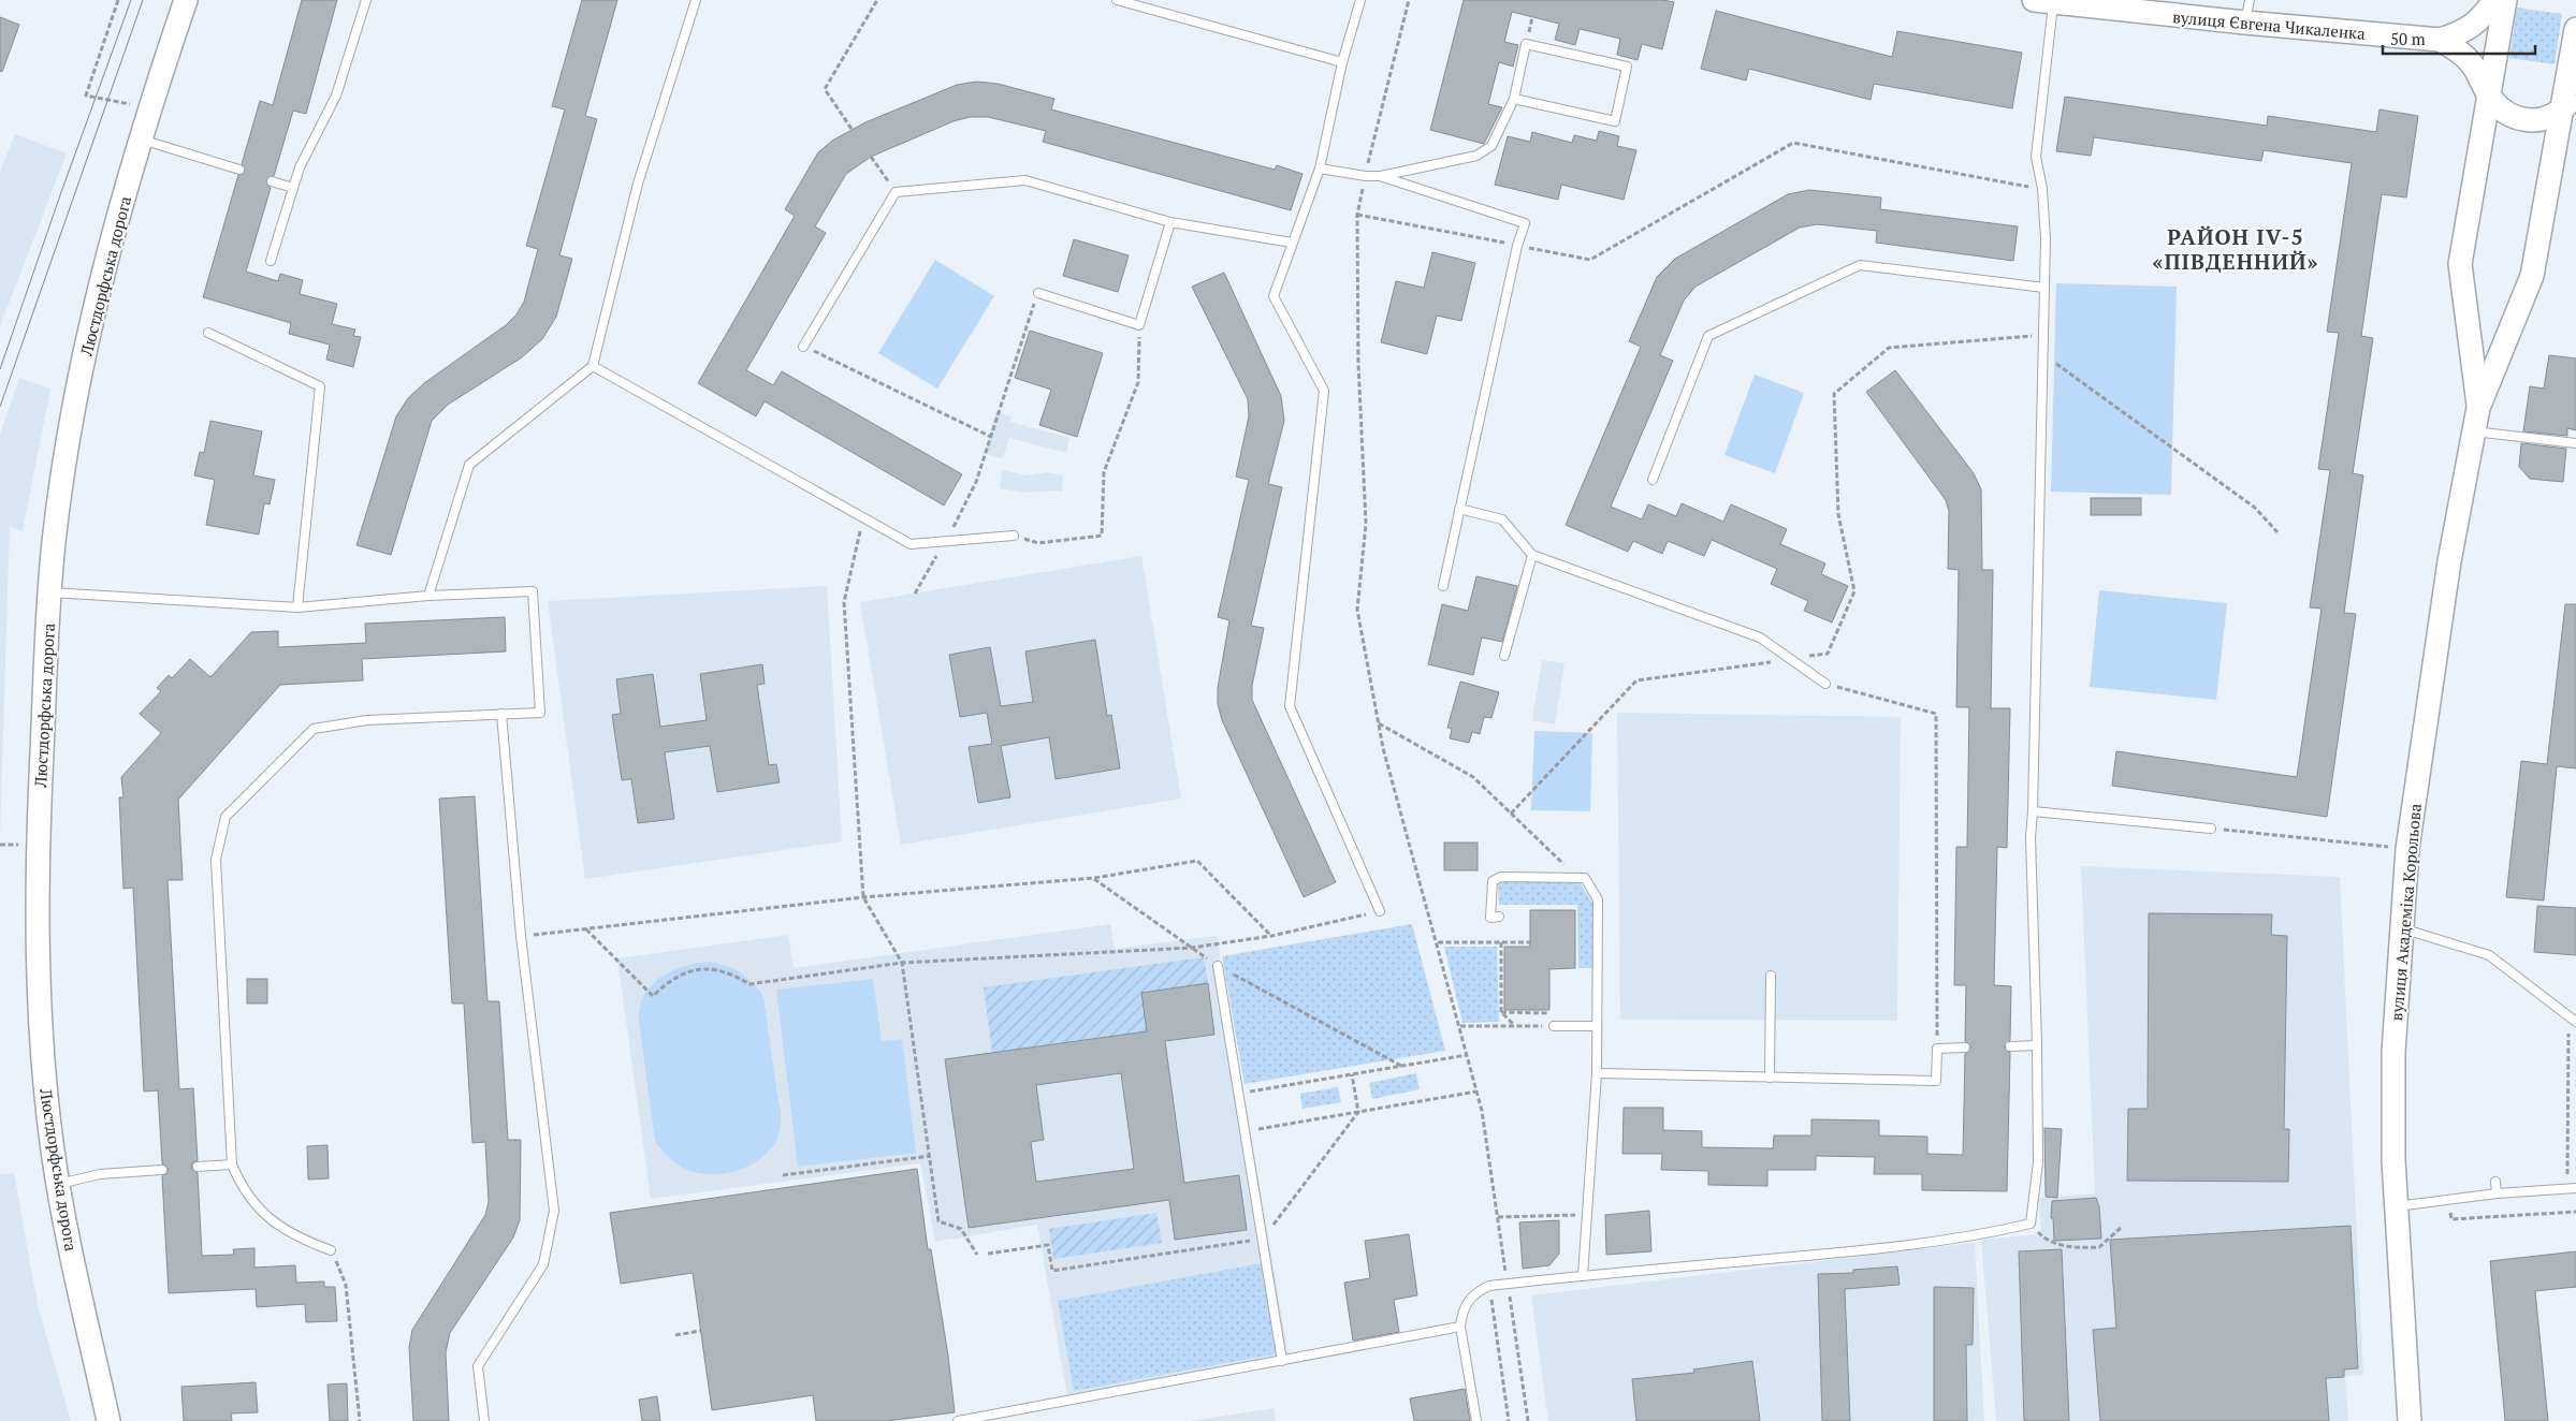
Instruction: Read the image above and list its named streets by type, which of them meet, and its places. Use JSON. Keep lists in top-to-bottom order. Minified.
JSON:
{"streets":{"main road":["вулиця Євгена Чикаленка","Люстдорфська дорога","вулиця Академіка Корольова"]},"crossings":[["вулиця Євгена Чикаленка","вулиця Академіка Корольова"]],"districts":["РАЙОН IV-5 «ПІВДЕННИЙ»"],"scale_bar":"50 m"}
